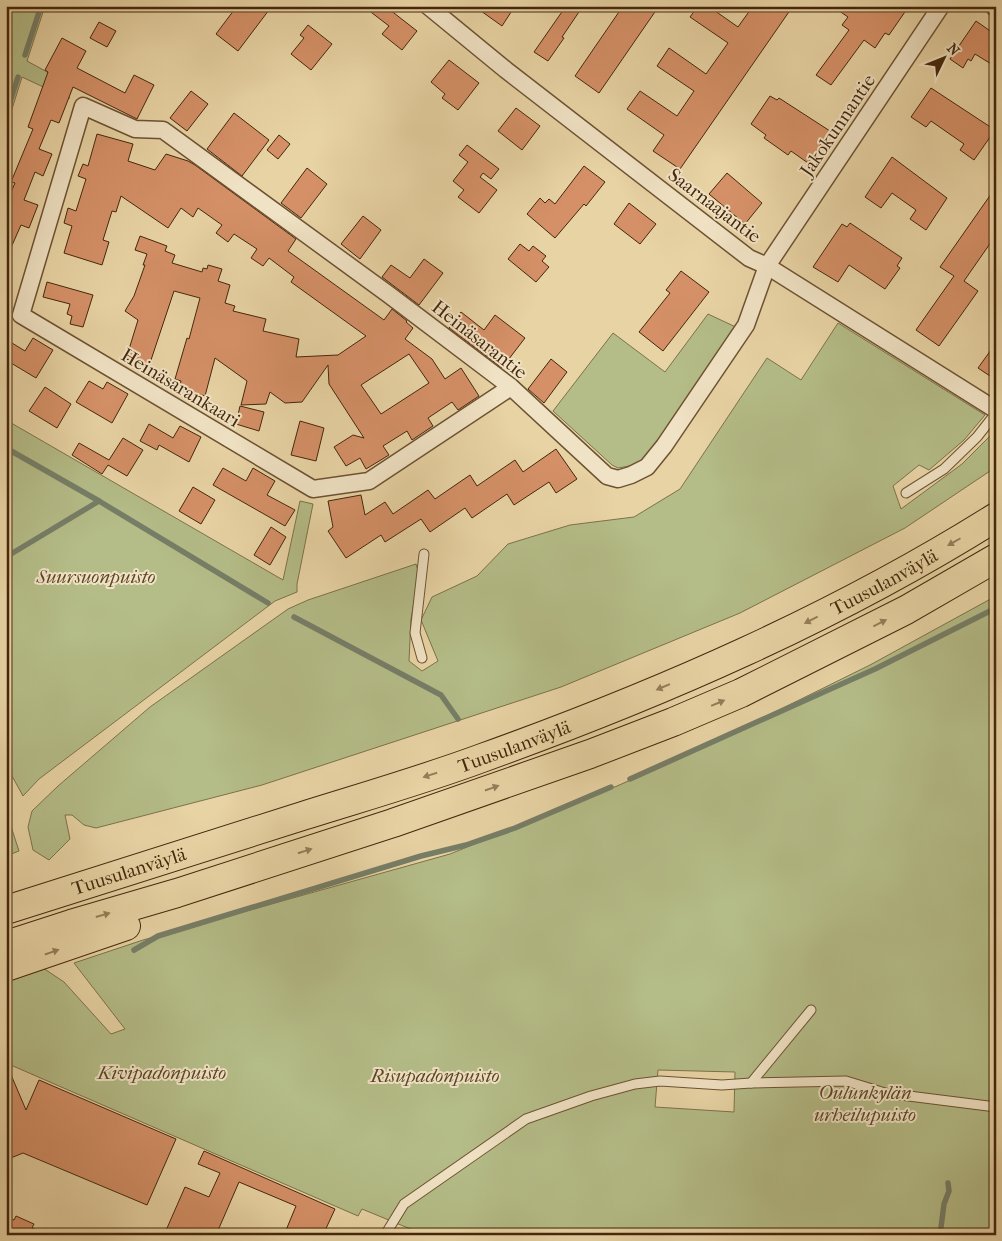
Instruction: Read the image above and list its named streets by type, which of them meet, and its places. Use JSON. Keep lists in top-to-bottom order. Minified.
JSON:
{"streets":{"highway":["Tuusulanväylä"],"street":["Jakokunnantie","Saarnaajantie","Heinäsarantie","Heinäsarankaari"]},"crossings":[["Jakokunnantie","Saarnaajantie"],["Jakokunnantie","Heinäsarantie"],["Saarnaajantie","Heinäsarantie"],["Heinäsarantie","Heinäsarankaari"]],"parks":["Suursuonpuisto","Kivipadonpuisto","Risupadonpuisto","Oulunkylän urheilupuisto"],"north":"top right"}
